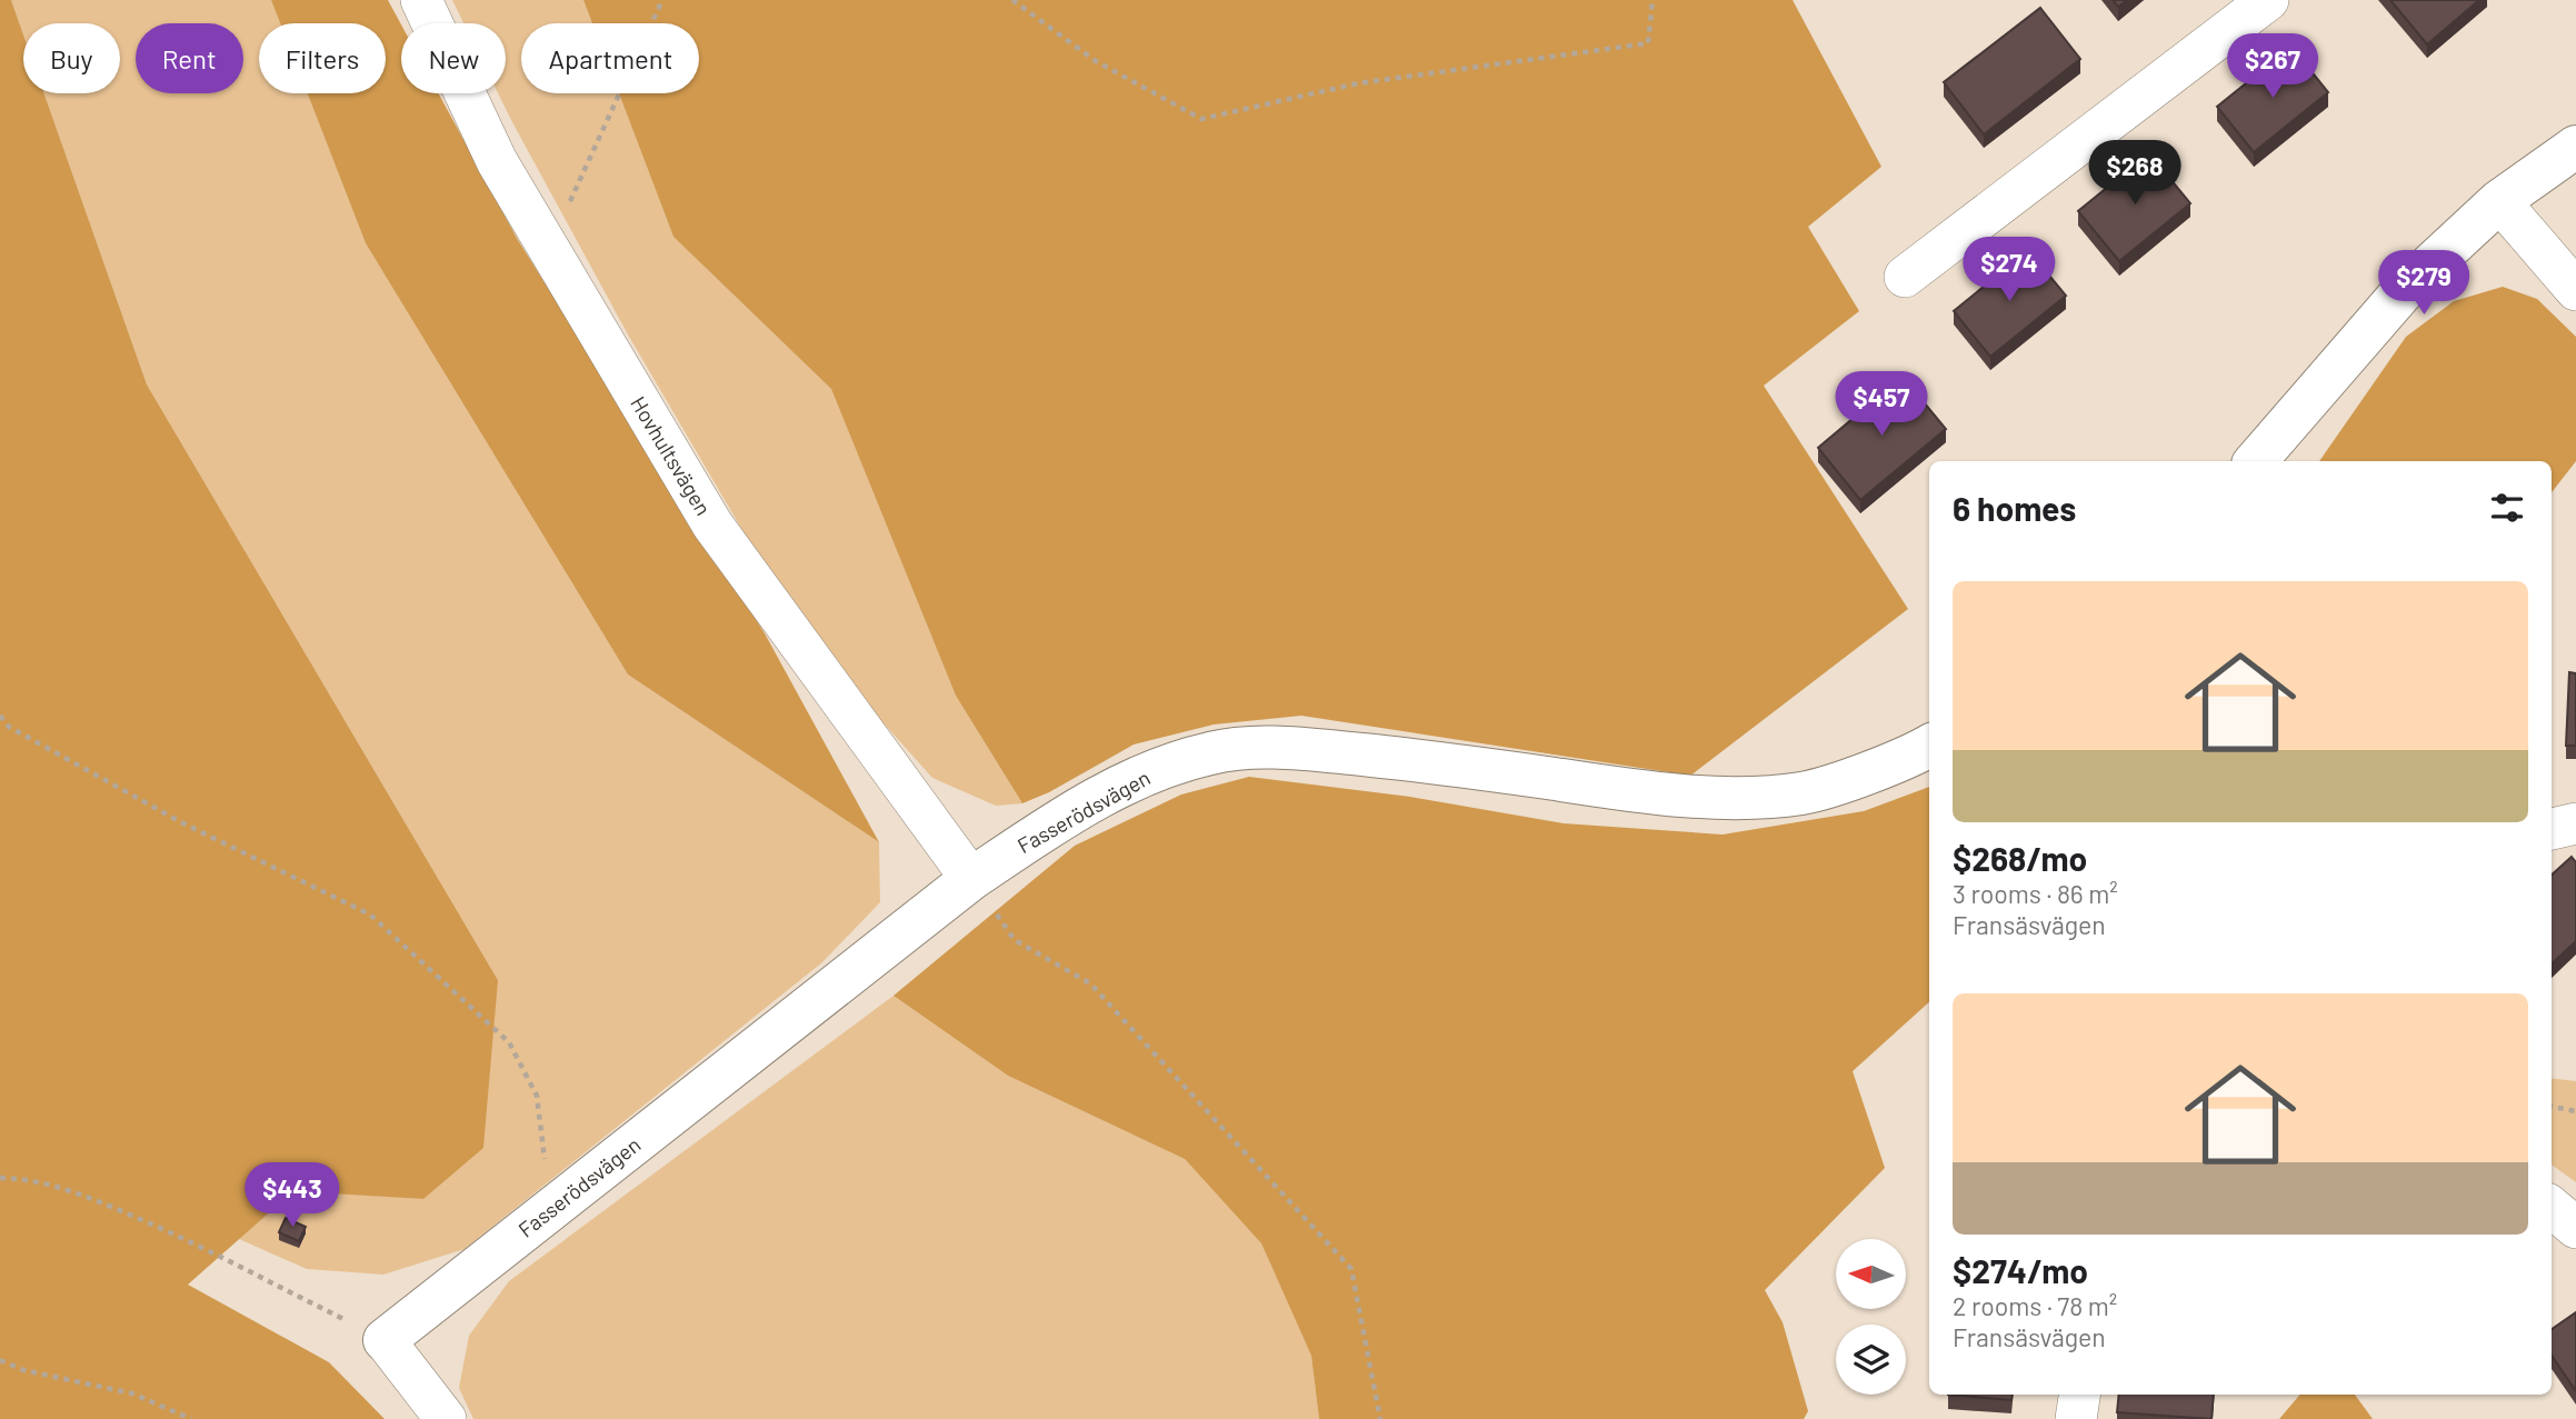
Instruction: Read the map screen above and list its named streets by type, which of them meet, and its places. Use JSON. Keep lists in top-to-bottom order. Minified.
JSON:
{"streets":{"street":["Hovhultsvägen","Fasserödsvägen"]},"crossings":[["Hovhultsvägen","Fasserödsvägen"]],"north":"left","page":{"chip":["Buy","Rent","Filters","New","Apartment"],"price":["$267","$268","$274","$279","$457","$443"],"heading":"6 homes","list":[{"name":"$268/mo","note":"3 rooms · 86 m² · Fransäsvägen"},{"name":"$274/mo","note":"2 rooms · 78 m² · Fransäsvägen"}]}}
